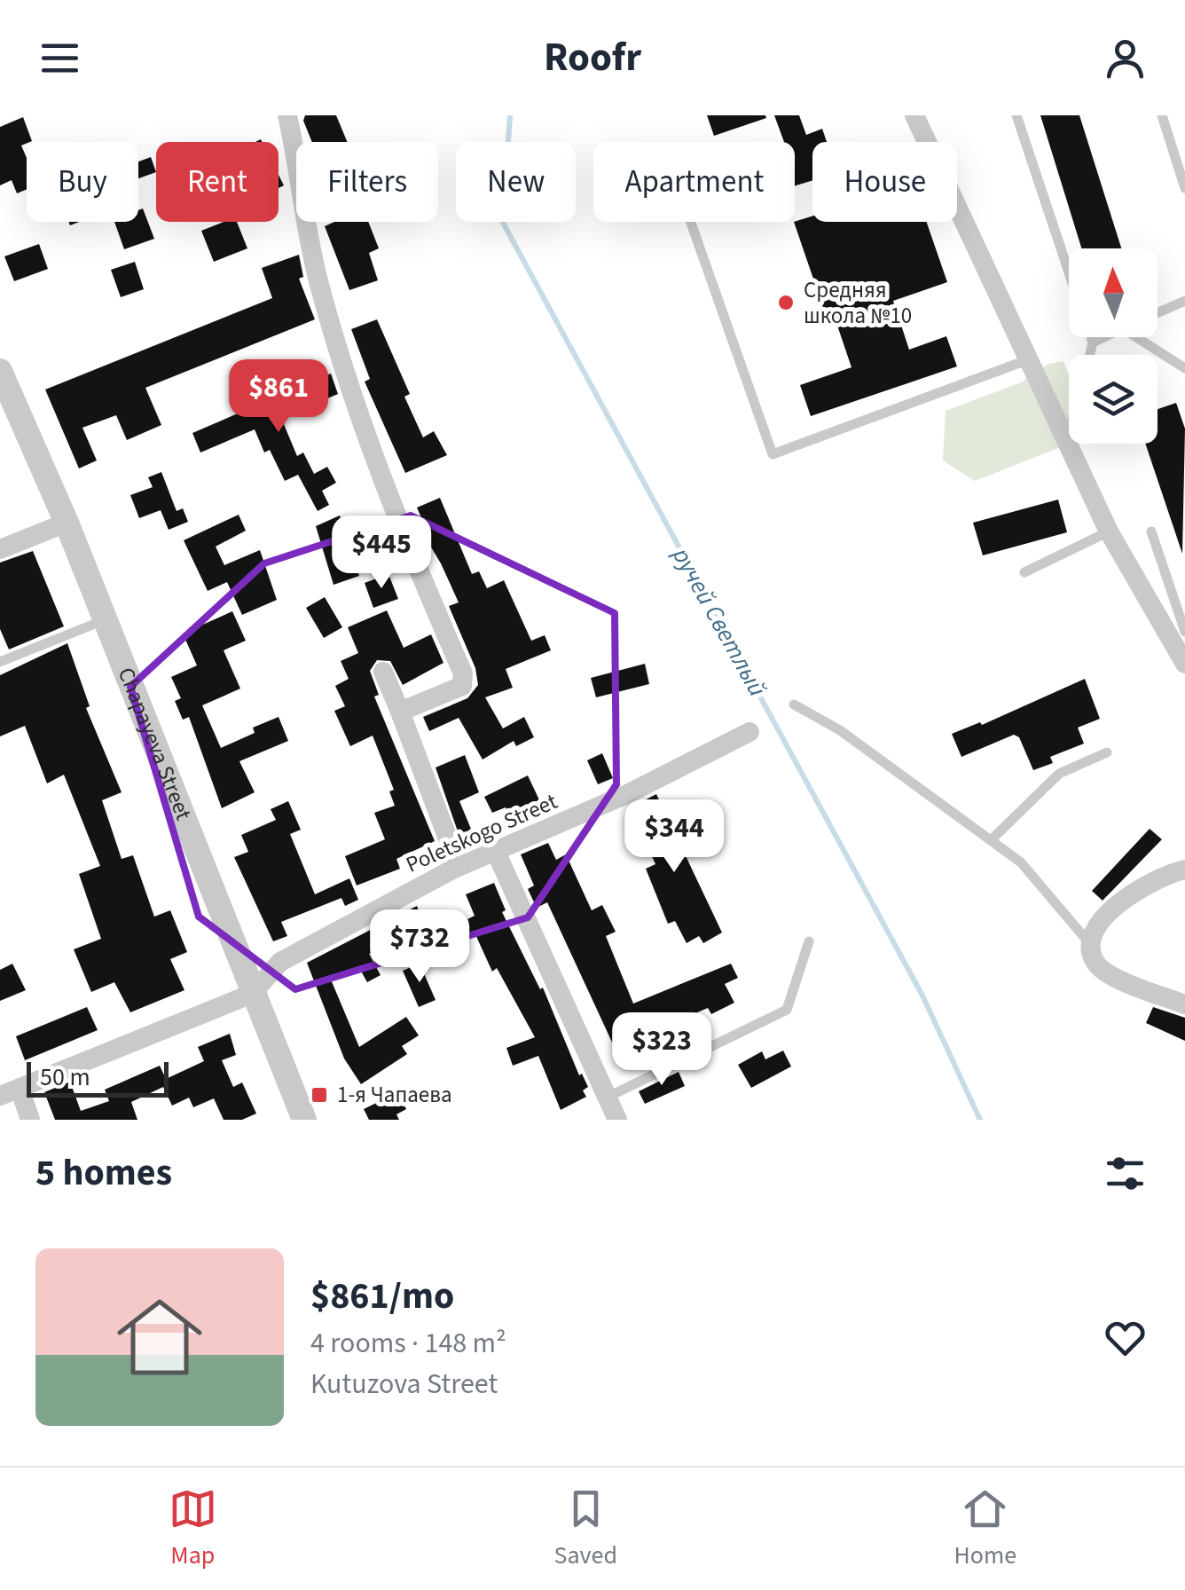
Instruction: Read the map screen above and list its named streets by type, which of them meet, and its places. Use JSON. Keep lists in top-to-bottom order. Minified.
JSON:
{"streets":{"street":["Chapayeva Street","Poletskogo Street"]},"crossings":[["Chapayeva Street","Poletskogo Street"]],"water":["ручей Светлый"],"places":{"other":["Средняя школа №10"],"transit":["1-я Чапаева"]},"scale_bar":"50 m","north":"top","page":{"header":"Roofr","chip":["Buy","Rent","Filters","New","Apartment","House"],"price":["$861","$445","$344","$732","$323"],"scale":"50 m","heading":"5 homes","list":[{"name":"$861/mo","note":"4 rooms · 148 m² · Kutuzova Street"}],"tabs":["Map","Saved","Home"]}}
